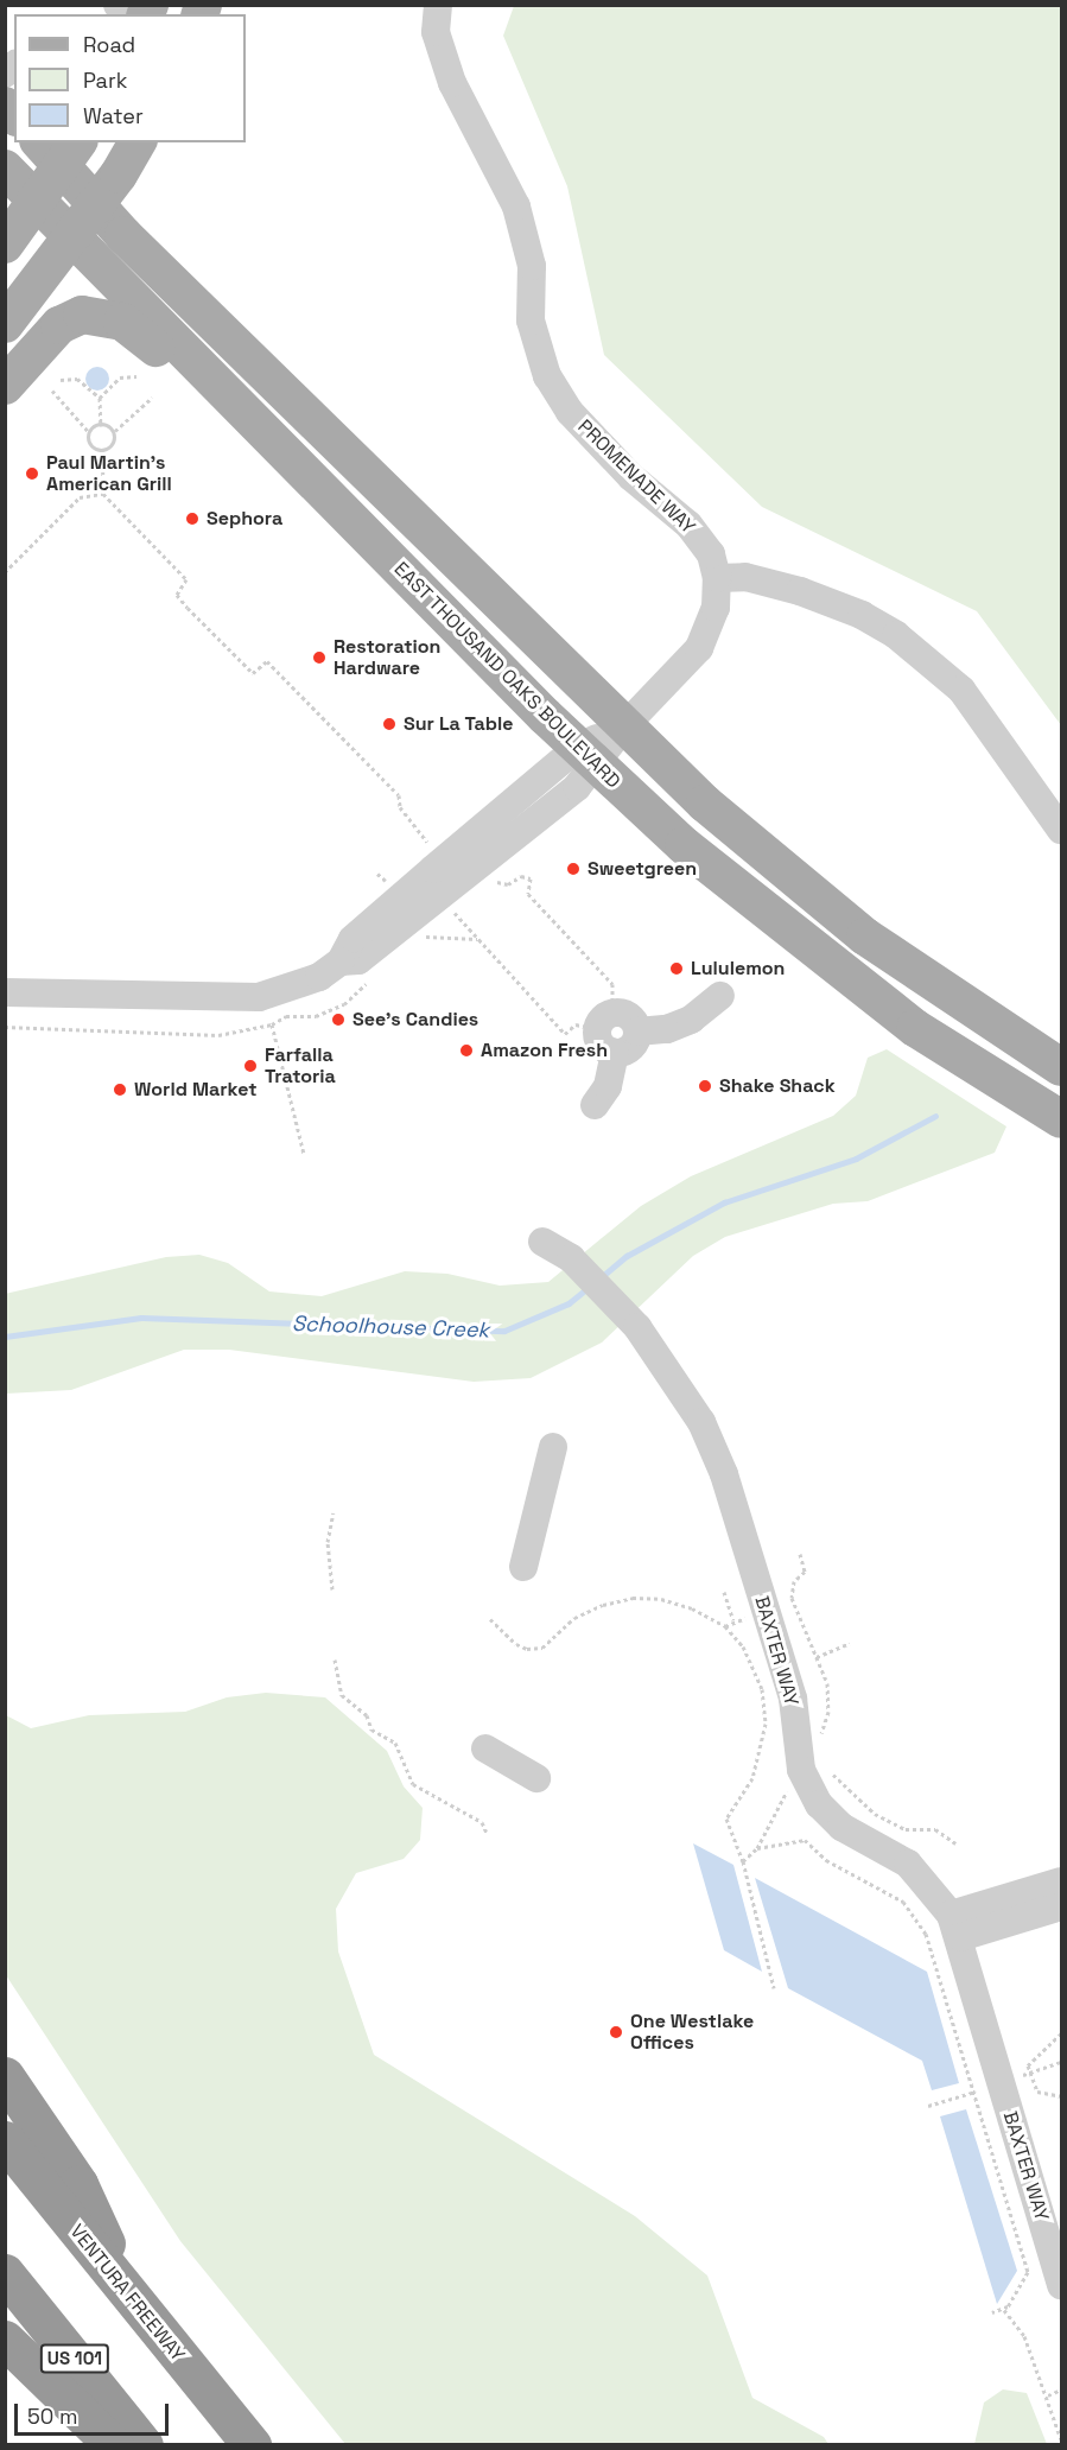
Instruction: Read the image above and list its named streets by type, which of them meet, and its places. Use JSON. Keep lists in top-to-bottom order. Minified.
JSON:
{"streets":{"highway":["VENTURA FREEWAY","US 101"],"main road":["EAST THOUSAND OAKS BOULEVARD"],"street":["PROMENADE WAY","BAXTER WAY"]},"crossings":[["PROMENADE WAY","EAST THOUSAND OAKS BOULEVARD"]],"water":["Schoolhouse Creek"],"places":["Paul Martin's American Grill","Sephora","Restoration Hardware","Sur La Table","Sweetgreen","Lululemon","See's Candies","Amazon Fresh","Farfalla Tratoria","Shake Shack","World Market","One Westlake Offices"],"legend":["Road","Park","Water"],"scale_bar":"50 m"}
